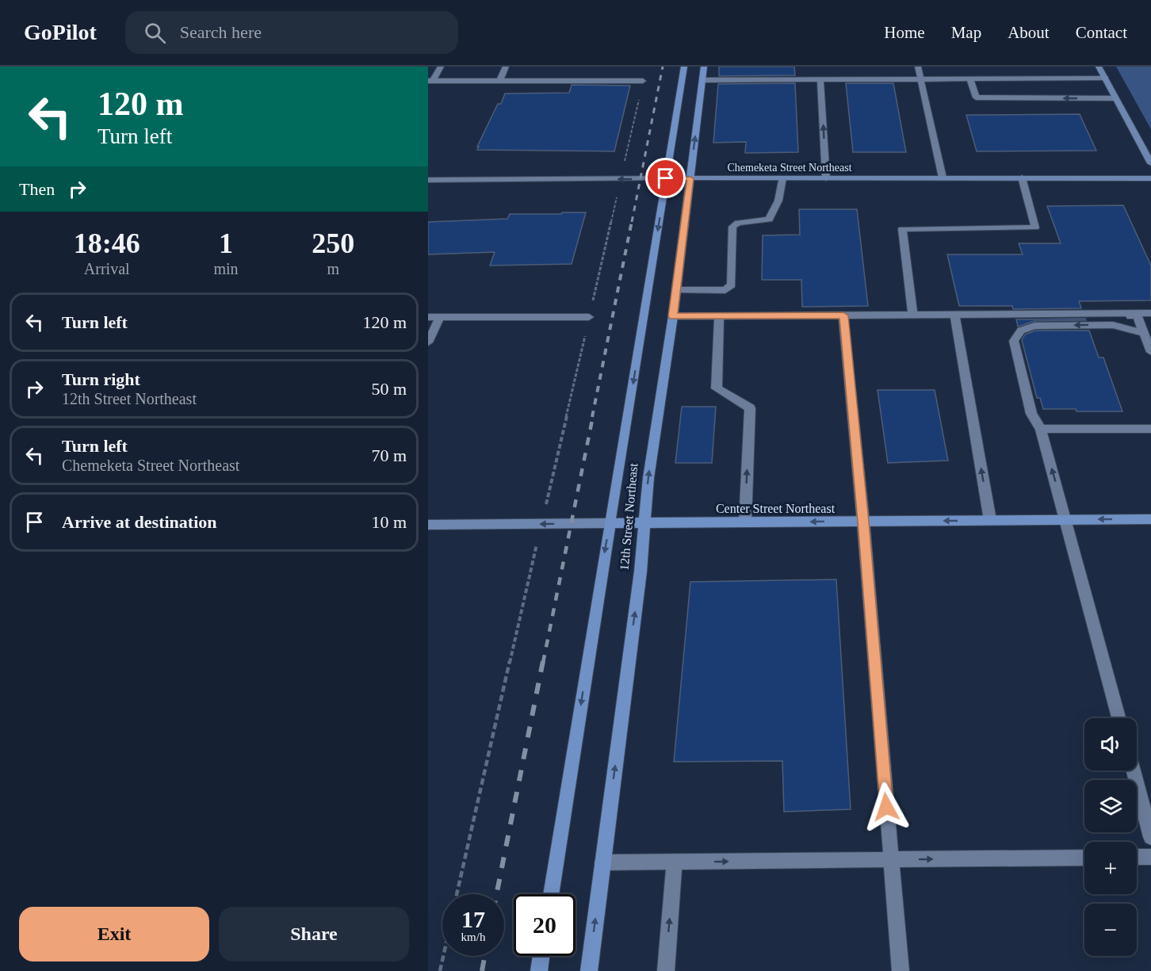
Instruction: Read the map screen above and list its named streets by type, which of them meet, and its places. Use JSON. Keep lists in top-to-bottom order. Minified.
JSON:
{"streets":{"main road":["Center Street Northeast","12th Street Northeast"],"street":["Chemeketa Street Northeast"]},"crossings":[["Chemeketa Street Northeast","12th Street Northeast"],["Center Street Northeast","12th Street Northeast"]],"one_way":["Center Street Northeast"],"page":{"header":"GoPilot","search":"Search here","nav":["Home","Map","About","Contact"],"turn":["120 m","Turn left"],"then":"Then","eta":["18:46","Arrival","1","min","250","m"],"list":[{"name":"Turn left","value":"120 m"},{"name":"Turn right","note":"12th Street Northeast","value":"50 m"},{"name":"Turn left","note":"Chemeketa Street Northeast","value":"70 m"},{"name":"Arrive at destination","value":"10 m"}],"map_buttons":["+","−"],"speed":"17 km/h","limit":"20","buttons":["Exit","Share"]}}
